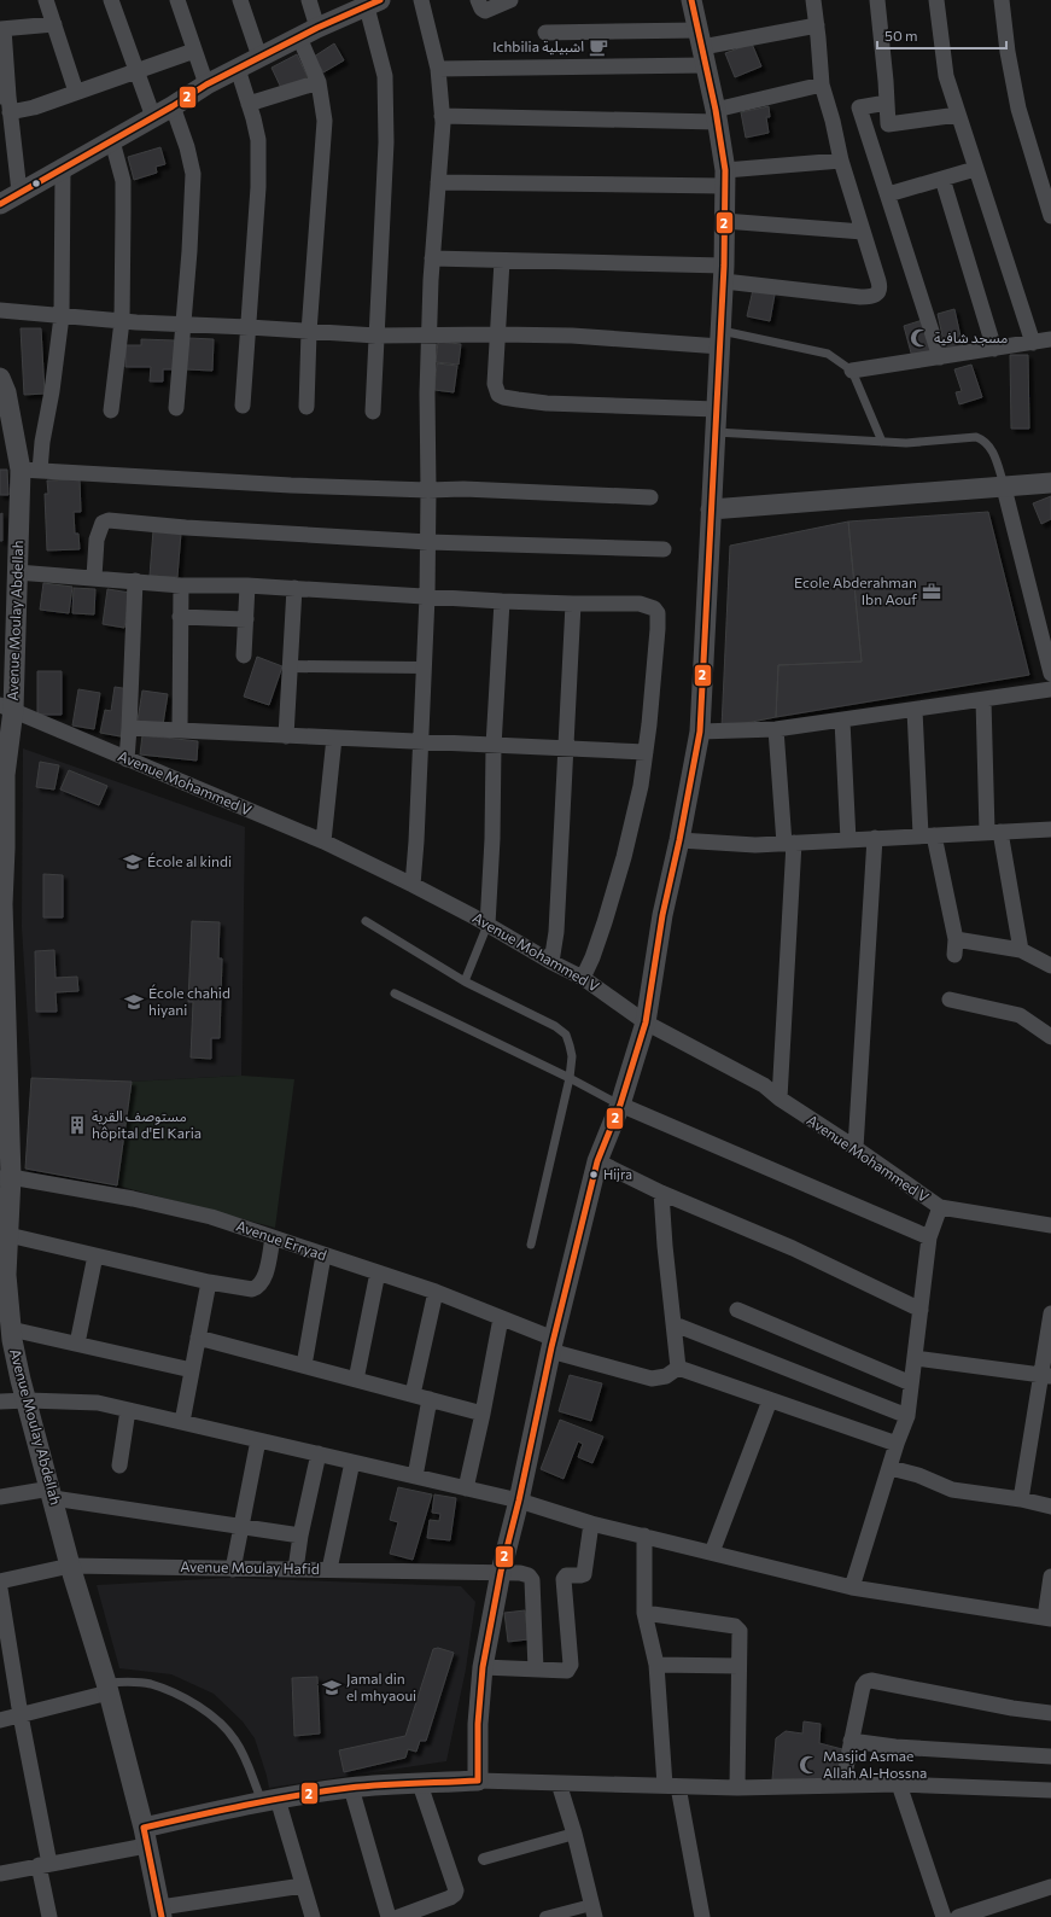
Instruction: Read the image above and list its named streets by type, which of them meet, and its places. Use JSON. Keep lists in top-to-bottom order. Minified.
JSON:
{"streets":{"street":["Avenue Moulay Abdellah","Avenue Mohammed V","Avenue Erryad","Avenue Moulay Hafid"]},"crossings":[["Avenue Moulay Abdellah","Avenue Mohammed V"],["Avenue Moulay Abdellah","Avenue Erryad"],["Avenue Moulay Abdellah","Avenue Moulay Hafid"]],"places":{"cafe":["Ichbilia اشبيلية"],"mosque":["مسجد شافية","Masjid Asmae Allah Al-Hossna"],"office":["Ecole Abderahman Ibn Aouf"],"school or university":["École al kindi","École chahid hiyani","Jamal din el mhyaoui"],"building":["مستوصف القرية hôpital d'El Karia"],"other":["Hijra"]},"lines":["transit line 2"],"scale_bar":"50 m"}
